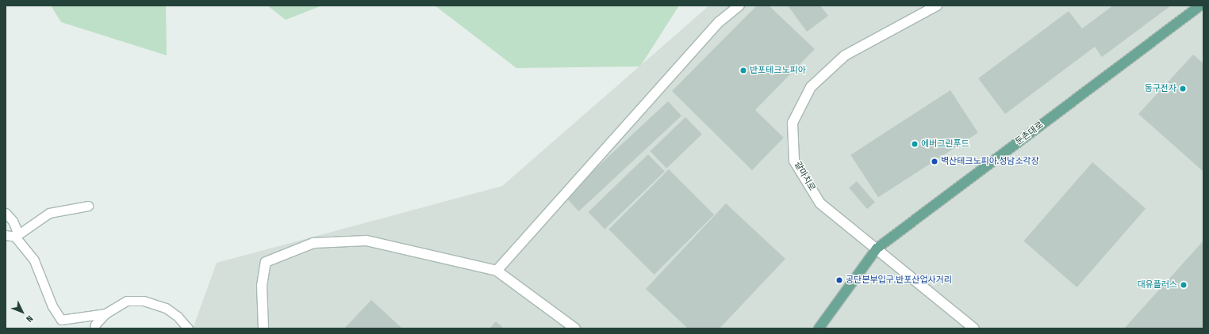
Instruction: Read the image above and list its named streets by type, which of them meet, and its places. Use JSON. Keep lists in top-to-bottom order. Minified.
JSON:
{"streets":{"main road":["둔촌대로"],"street":["갈마치로"]},"crossings":[["둔촌대로","갈마치로"]],"places":["반포테크노피아","동구전자","에버그린푸드","벽산테크노피아.성남소각장","공단본부입구.반포산업사거리","대유플러스"],"north":"bottom right"}
